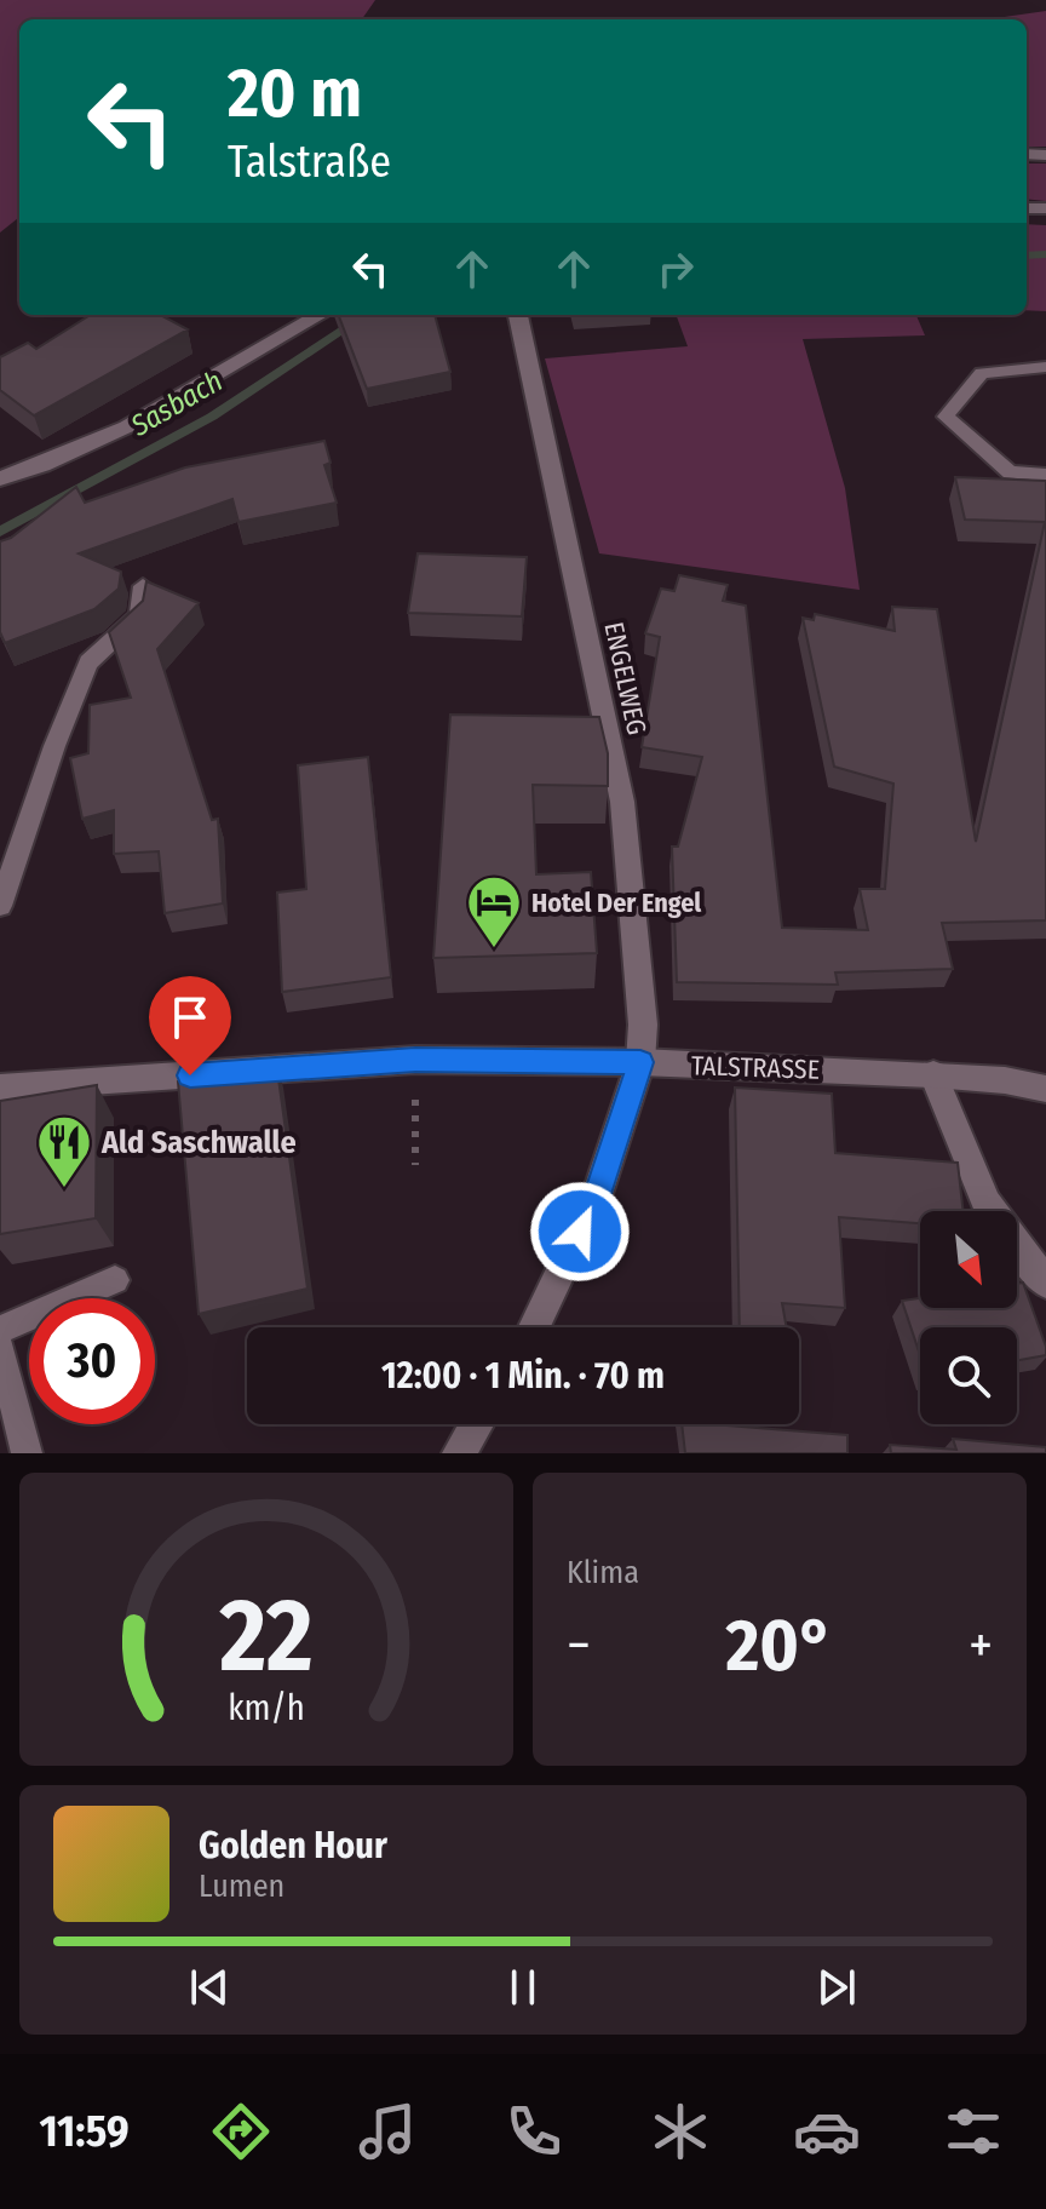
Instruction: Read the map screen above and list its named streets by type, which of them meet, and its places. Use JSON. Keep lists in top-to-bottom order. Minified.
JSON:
{"streets":{"street":["ENGELWEG","TALSTRASSE"]},"crossings":[["ENGELWEG","TALSTRASSE"]],"water":["Sasbach"],"places":{"hotel":["Hotel Der Engel"],"restaurant":["Ald Saschwalle"]},"north":"bottom right","page":{"turn":["20 m","Talstraße"],"limit":"30","trip":"12:00 · 1 Min. · 70 m","tile":"Klima","heat":["−","20°","+"],"song":["Golden Hour","Lumen"],"tabs":"11:59","gauge":["22","km/h"]}}
